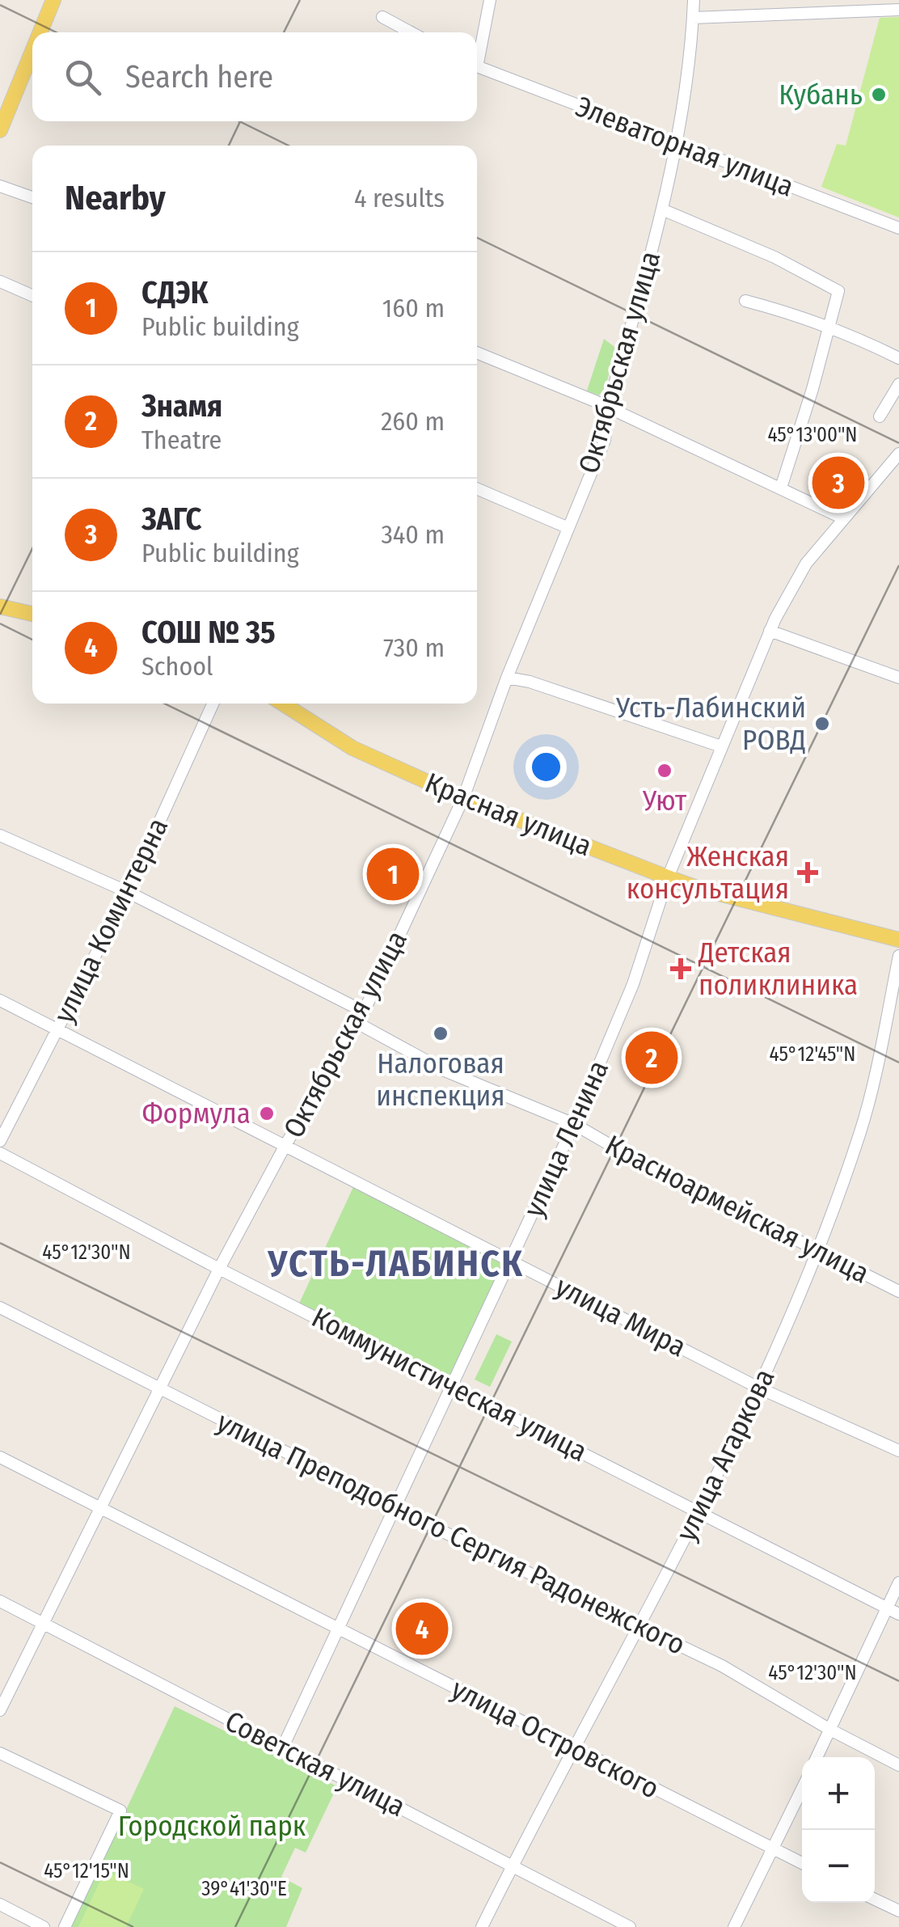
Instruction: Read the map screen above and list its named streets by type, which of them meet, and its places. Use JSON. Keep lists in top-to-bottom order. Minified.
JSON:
{"streets":{"main road":["Красная улица"],"street":["Элеваторная улица","Октябрьская улица","улица Коминтерна","улица Ленина","Красноармейская улица","улица Мира","Коммунистическая улица","улица Агаркова","улица Преподобного Сергия Радонежского","улица Островского","Советская улица"]},"crossings":[["Элеваторная улица","Октябрьская улица"],["Октябрьская улица","Красная улица"],["Октябрьская улица","Красноармейская улица"],["Октябрьская улица","улица Мира"],["Октябрьская улица","Коммунистическая улица"],["Октябрьская улица","улица Преподобного Сергия Радонежского"],["Октябрьская улица","улица Островского"],["Октябрьская улица","Советская улица"],["Красная улица","улица Ленина"],["улица Коминтерна","Красноармейская улица"],["улица Коминтерна","улица Мира"],["улица Ленина","Красноармейская улица"],["улица Ленина","улица Мира"],["улица Ленина","Коммунистическая улица"],["улица Ленина","улица Преподобного Сергия Радонежского"],["улица Ленина","улица Островского"],["улица Ленина","Советская улица"],["Красноармейская улица","улица Агаркова"],["улица Мира","улица Агаркова"],["Коммунистическая улица","улица Агаркова"],["улица Агаркова","улица Преподобного Сергия Радонежского"],["улица Агаркова","улица Островского"],["улица Агаркова","Советская улица"]],"districts":["УСТЬ-ЛАБИНСК"],"parks":["Городской парк"],"places":{"other":["Кубань","Усть-Лабинский РОВД","Уют","Налоговая инспекция","Формула"],"health":["Женская консультация","Детская поликлиника"]},"page":{"search":"Search here","heading":["Nearby","4 results"],"list":[{"mark":"1","name":"СДЭК","note":"Public building","value":"160 m"},{"mark":"2","name":"Знамя","note":"Theatre","value":"260 m"},{"mark":"3","name":"ЗАГС","note":"Public building","value":"340 m"},{"mark":"4","name":"СОШ № 35","note":"School","value":"730 m"}],"pins":["3","1","2","4"],"map_buttons":["+","−"]},"coordinates":["45°13'00\"N","45°12'45\"N","45°12'30\"N","45°12'15\"N","39°41'30\"E"]}
